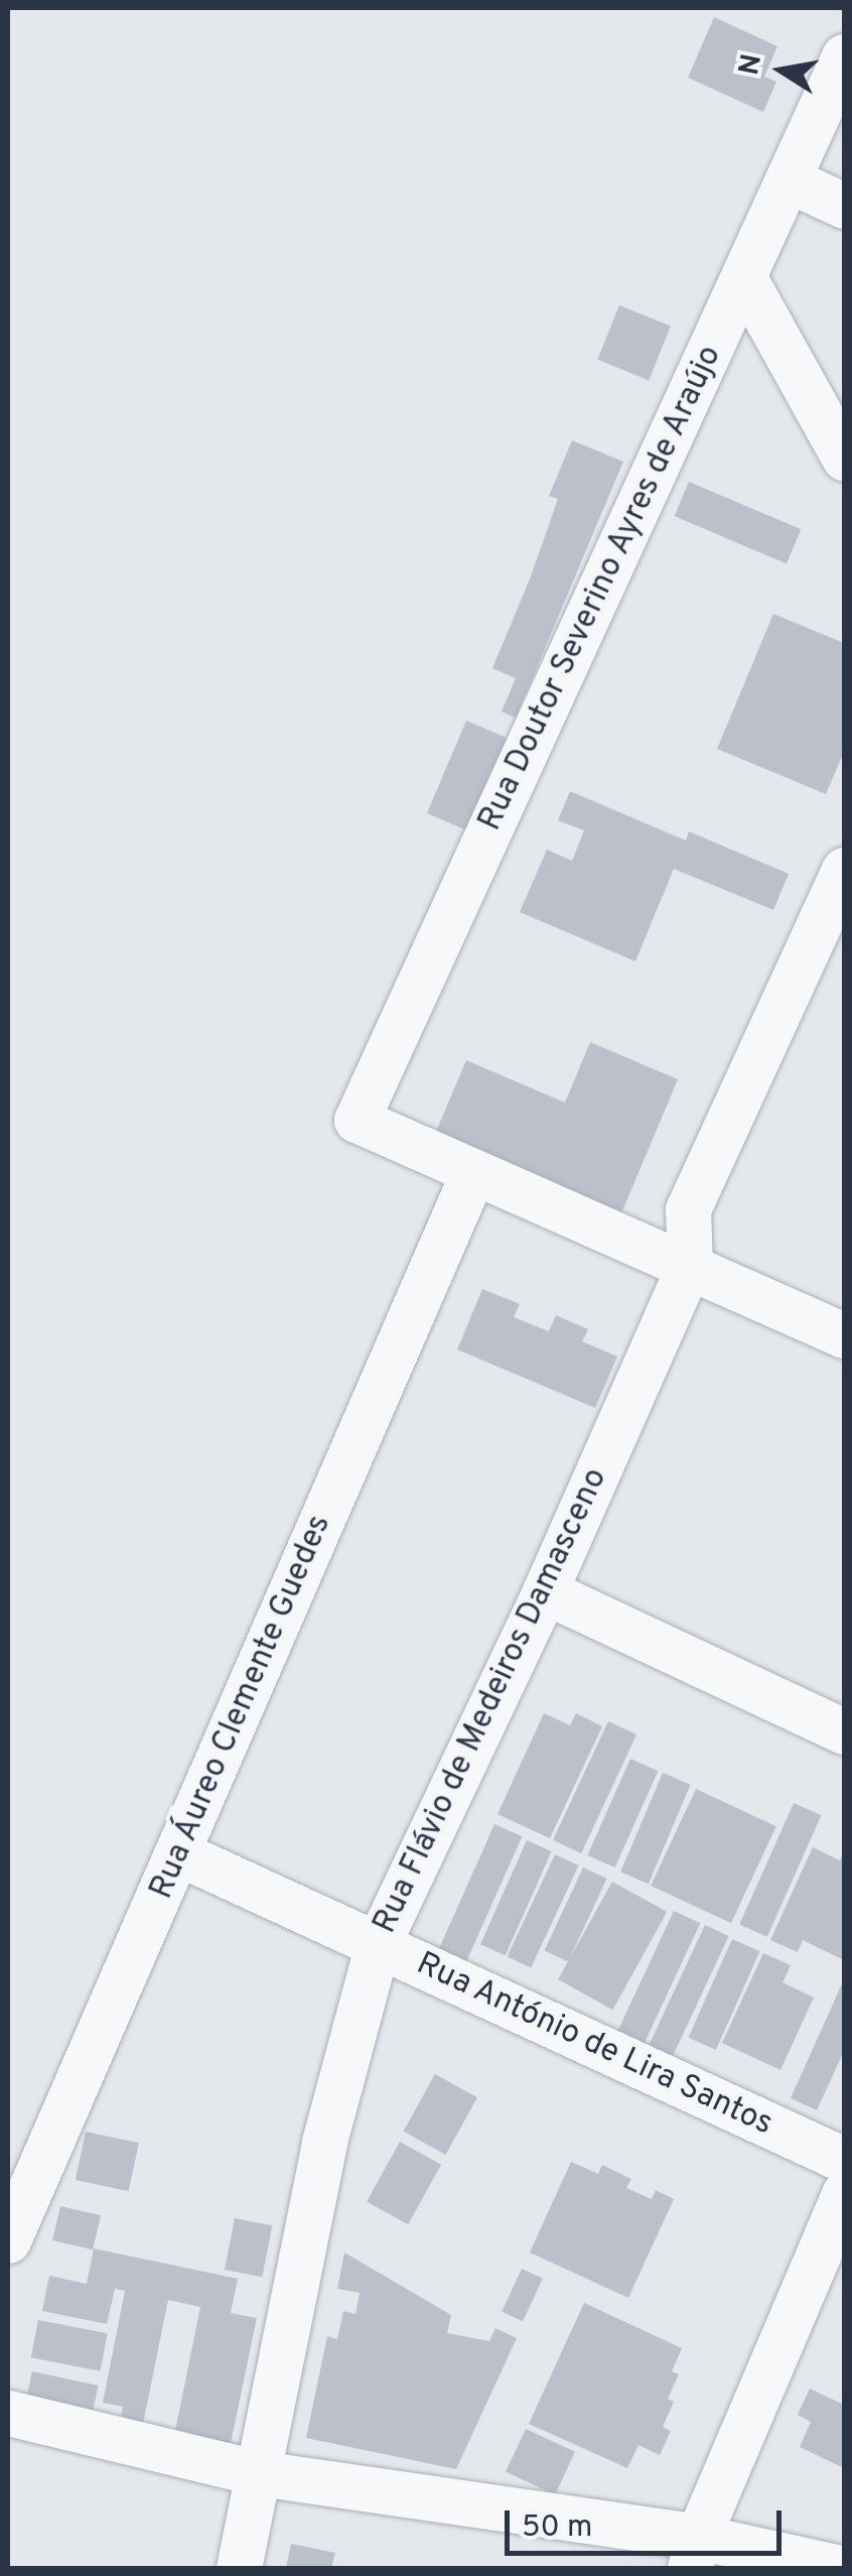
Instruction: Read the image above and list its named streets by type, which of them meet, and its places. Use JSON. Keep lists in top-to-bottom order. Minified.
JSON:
{"streets":{"street":["Rua Doutor Severino Ayres de Araújo","Rua Flávio de Medeiros Damasceno","Rua Áureo Clemente Guedes","Rua António de Lira Santos"]},"crossings":[["Rua Doutor Severino Ayres de Araújo","Rua Áureo Clemente Guedes"],["Rua Flávio de Medeiros Damasceno","Rua António de Lira Santos"],["Rua Áureo Clemente Guedes","Rua António de Lira Santos"]],"scale_bar":"50 m","north":"left"}
